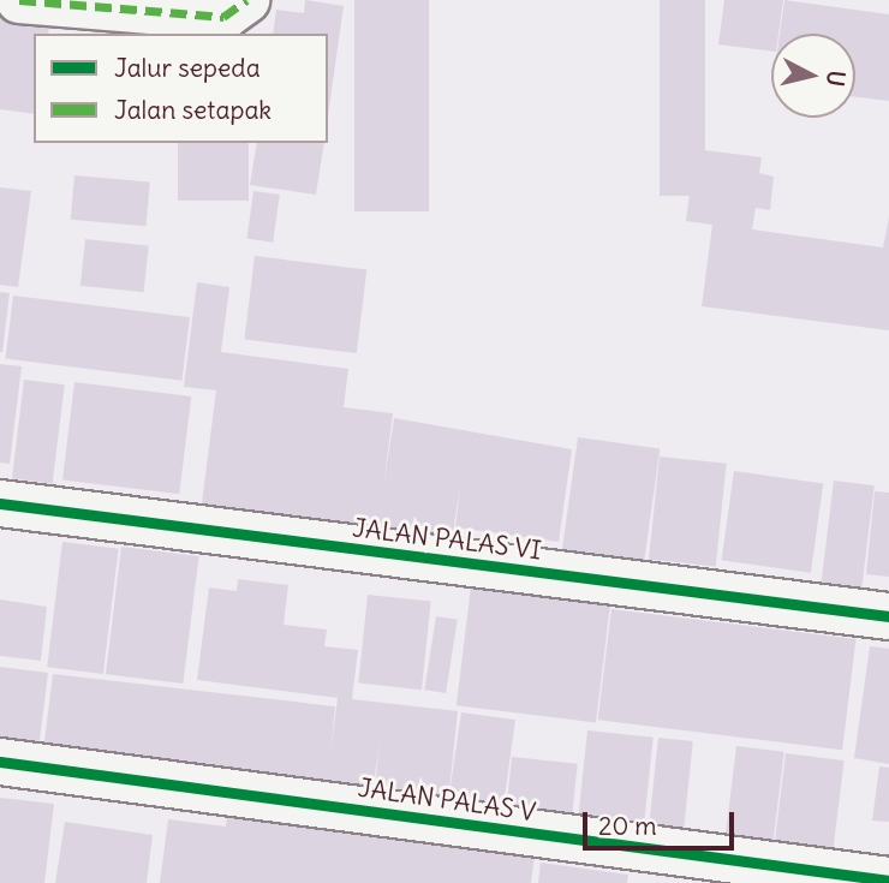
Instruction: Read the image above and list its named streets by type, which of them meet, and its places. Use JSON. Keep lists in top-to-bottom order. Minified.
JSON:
{"streets":{"street":["JALAN PALAS VI","JALAN PALAS V"]},"legend":["Jalur sepeda","Jalan setapak"],"scale_bar":"20 m","north":"right"}
